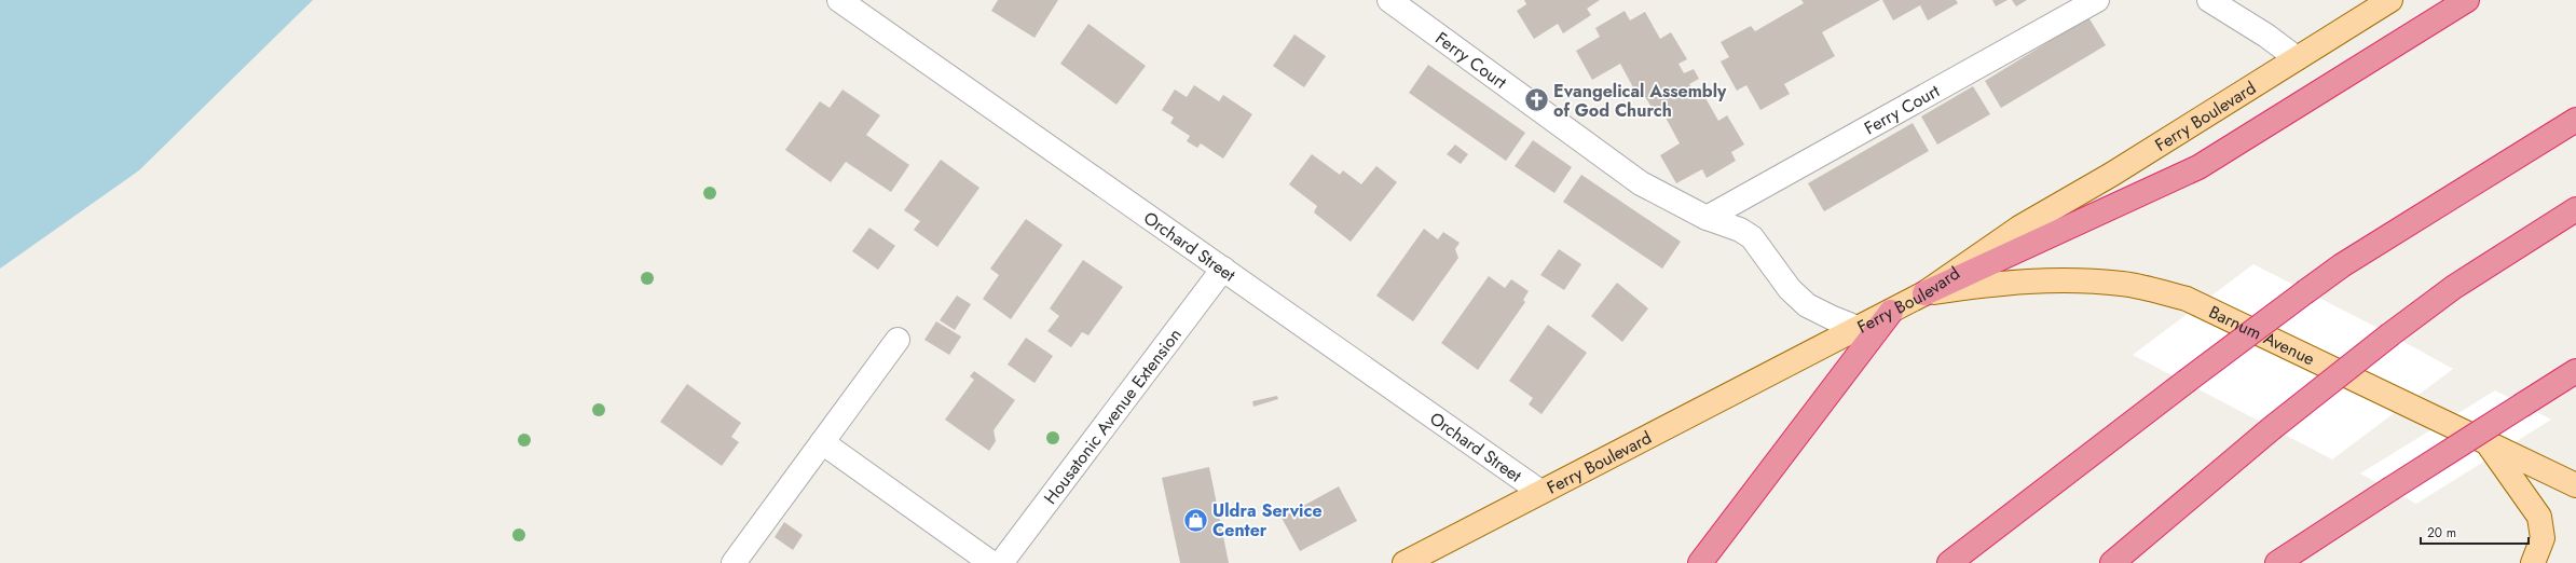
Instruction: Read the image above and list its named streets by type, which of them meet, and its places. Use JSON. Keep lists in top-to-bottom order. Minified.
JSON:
{"streets":{"main road":["Ferry Boulevard","Barnum Avenue"],"street":["Ferry Court","Orchard Street","Housatonic Avenue Extension"]},"crossings":[["Ferry Court","Ferry Boulevard"],["Ferry Boulevard","Orchard Street"],["Ferry Boulevard","Barnum Avenue"],["Orchard Street","Housatonic Avenue Extension"]],"places":{"church":["Evangelical Assembly of God Church"],"shop":["Uldra Service Center"]},"scale_bar":"20 m"}
